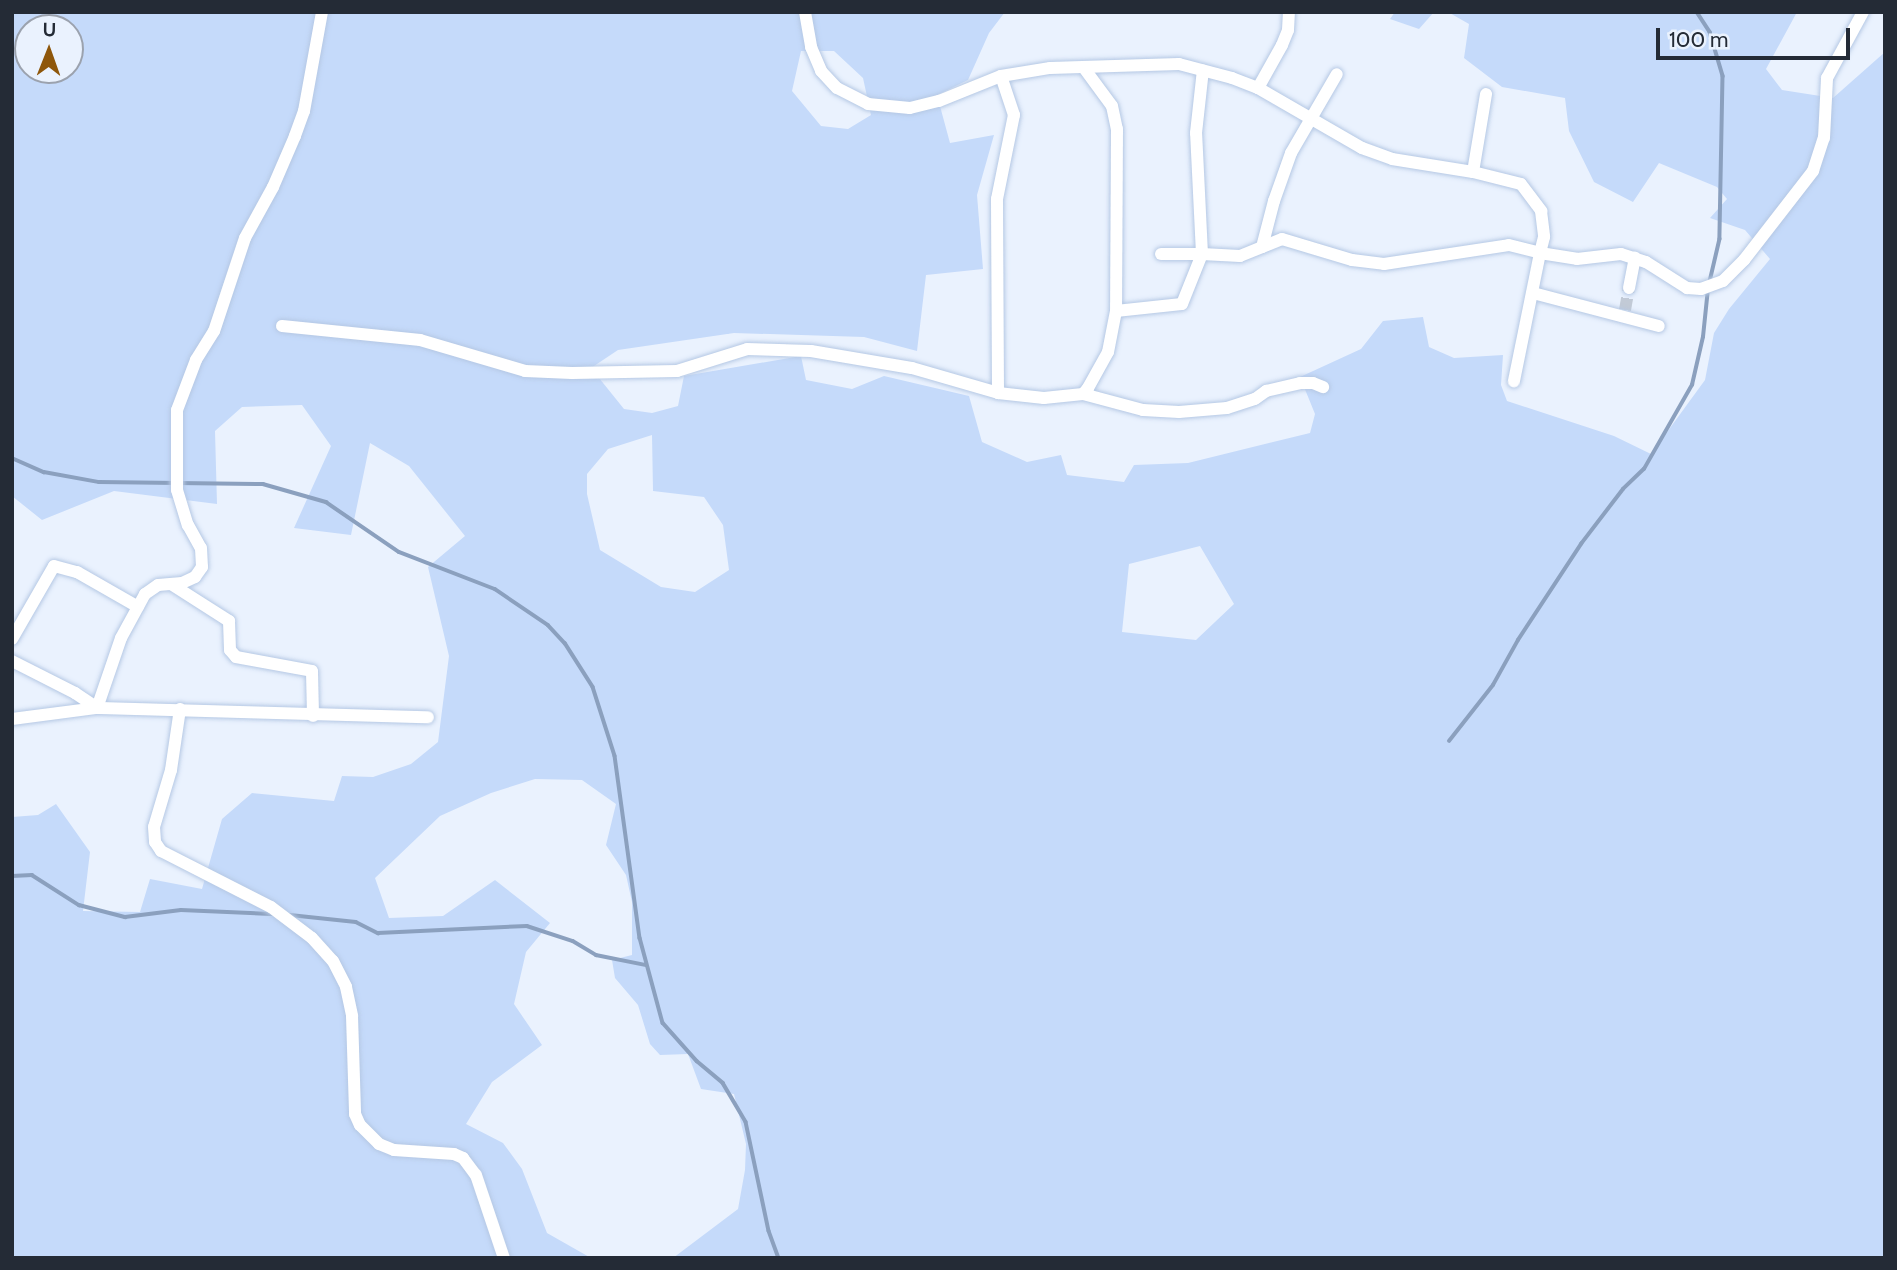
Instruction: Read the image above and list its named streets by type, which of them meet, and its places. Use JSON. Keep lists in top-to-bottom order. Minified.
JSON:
{"scale_bar":"100 m","north":"top"}
